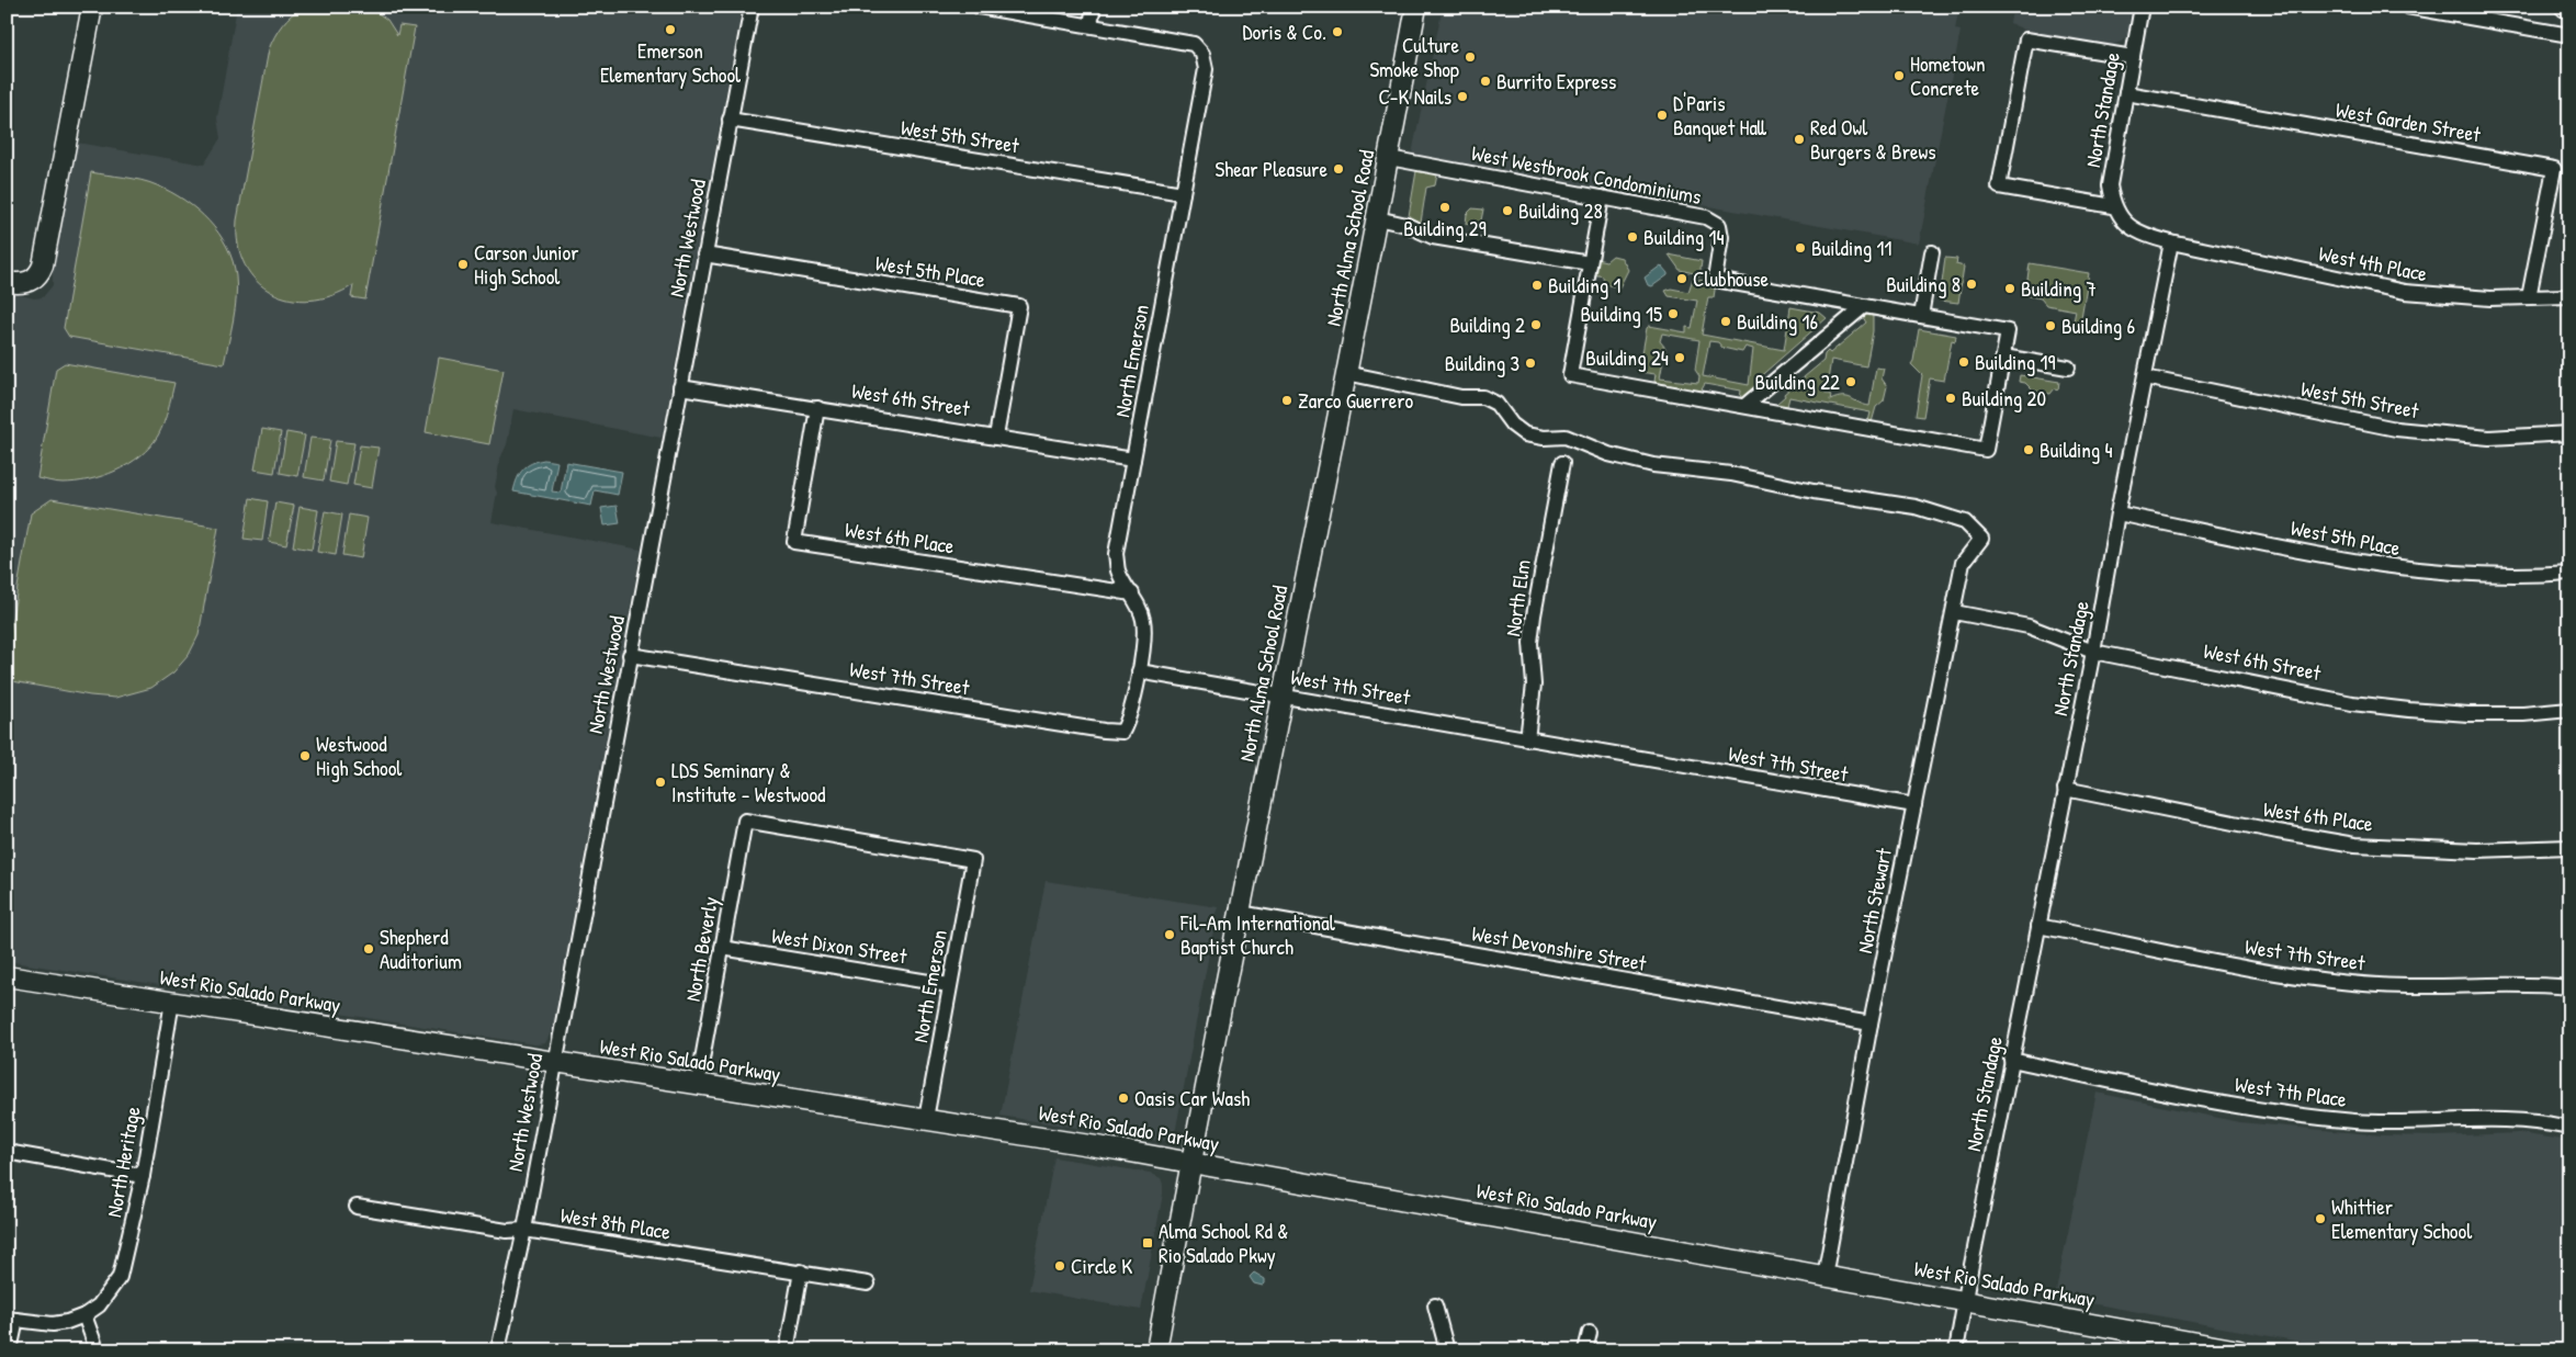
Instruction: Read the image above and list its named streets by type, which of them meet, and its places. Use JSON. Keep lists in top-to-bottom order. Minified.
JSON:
{"streets":{"main road":["North Alma School Road","West Rio Salado Parkway"],"street":["North Standage","West Garden Street","West 5th Street","West Westbrook Condominiums","North Westwood","West 4th Place","West 5th Place","North Emerson","West 6th Street","West 6th Place","North Elm","West 7th Street","North Stewart","West Dixon Street","West Devonshire Street","North Beverly","West 7th Place","North Heritage","West 8th Place"]},"crossings":[["North Standage","West Garden Street"],["North Standage","West 5th Street"],["North Standage","West 4th Place"],["North Standage","West 5th Place"],["North Standage","West 6th Street"],["North Standage","West 6th Place"],["North Standage","West 7th Street"],["North Standage","West Rio Salado Parkway"],["North Standage","West 7th Place"],["West Garden Street","West 4th Place"],["West 5th Street","North Westwood"],["West 5th Street","North Emerson"],["West Westbrook Condominiums","North Alma School Road"],["North Westwood","West 5th Place"],["North Westwood","West 6th Street"],["North Westwood","West 7th Street"],["North Westwood","West Rio Salado Parkway"],["North Westwood","West 8th Place"],["North Alma School Road","West 7th Street"],["North Alma School Road","North Stewart"],["North Alma School Road","West Devonshire Street"],["North Alma School Road","West Rio Salado Parkway"],["West 5th Place","West 6th Street"],["North Emerson","West 6th Street"],["North Emerson","West 6th Place"],["North Emerson","West 7th Street"],["North Emerson","West Dixon Street"],["North Emerson","North Beverly"],["North Emerson","West Rio Salado Parkway"],["West 6th Street","West 6th Place"],["West 6th Street","North Stewart"],["North Elm","West 7th Street"],["West 7th Street","North Stewart"],["North Stewart","West Devonshire Street"],["North Stewart","West Rio Salado Parkway"],["West Dixon Street","North Beverly"],["North Beverly","West Rio Salado Parkway"],["West Rio Salado Parkway","North Heritage"]],"places":{"other":["Emerson Elementary School","Doris & Co.","Culture Smoke Shop","Hometown Concrete","Burrito Express","C-K Nails","D'Paris Banquet Hall","Red Owl Burgers & Brews","Shear Pleasure","Building 29","Building 28","Building 14","Building 11","Carson Junior High School","Clubhouse","Building 8","Building 1","Building 7","Building 15","Building 16","Building 2","Building 6","Building 24","Building 19","Building 3","Building 22","Building 20","Zarco Guerrero","Building 4","Westwood High School","LDS Seminary & Institute - Westwood","Fil-Am International Baptist Church","Shepherd Auditorium","Oasis Car Wash","Whittier Elementary School","Circle K"],"transit":["Alma School Rd & Rio Salado Pkwy"]}}
